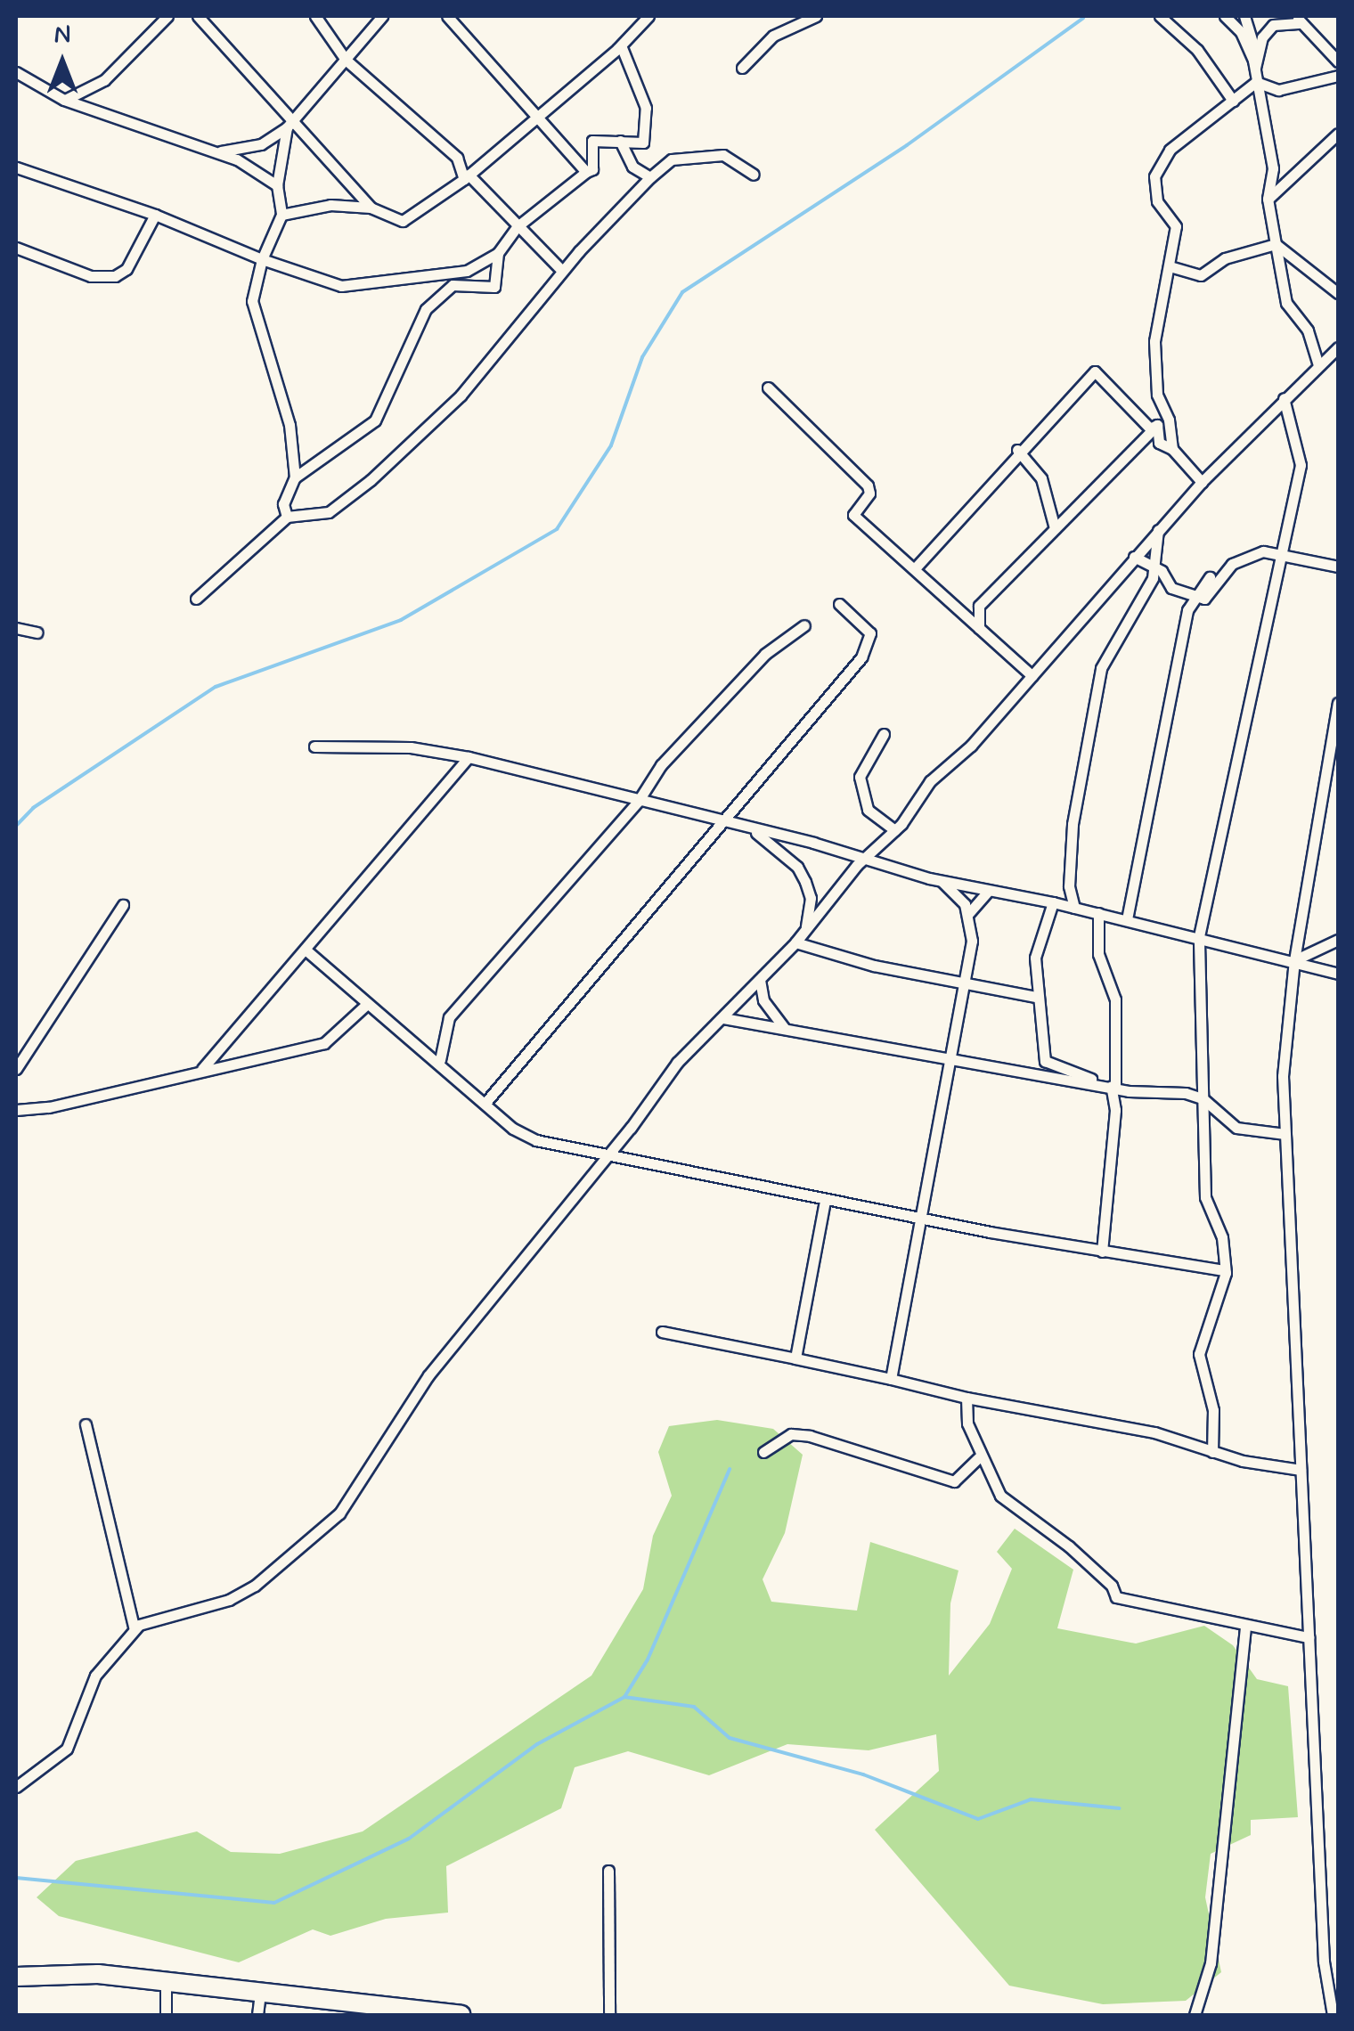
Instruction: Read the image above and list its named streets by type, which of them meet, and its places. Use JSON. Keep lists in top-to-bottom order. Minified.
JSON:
{"north":"top"}
